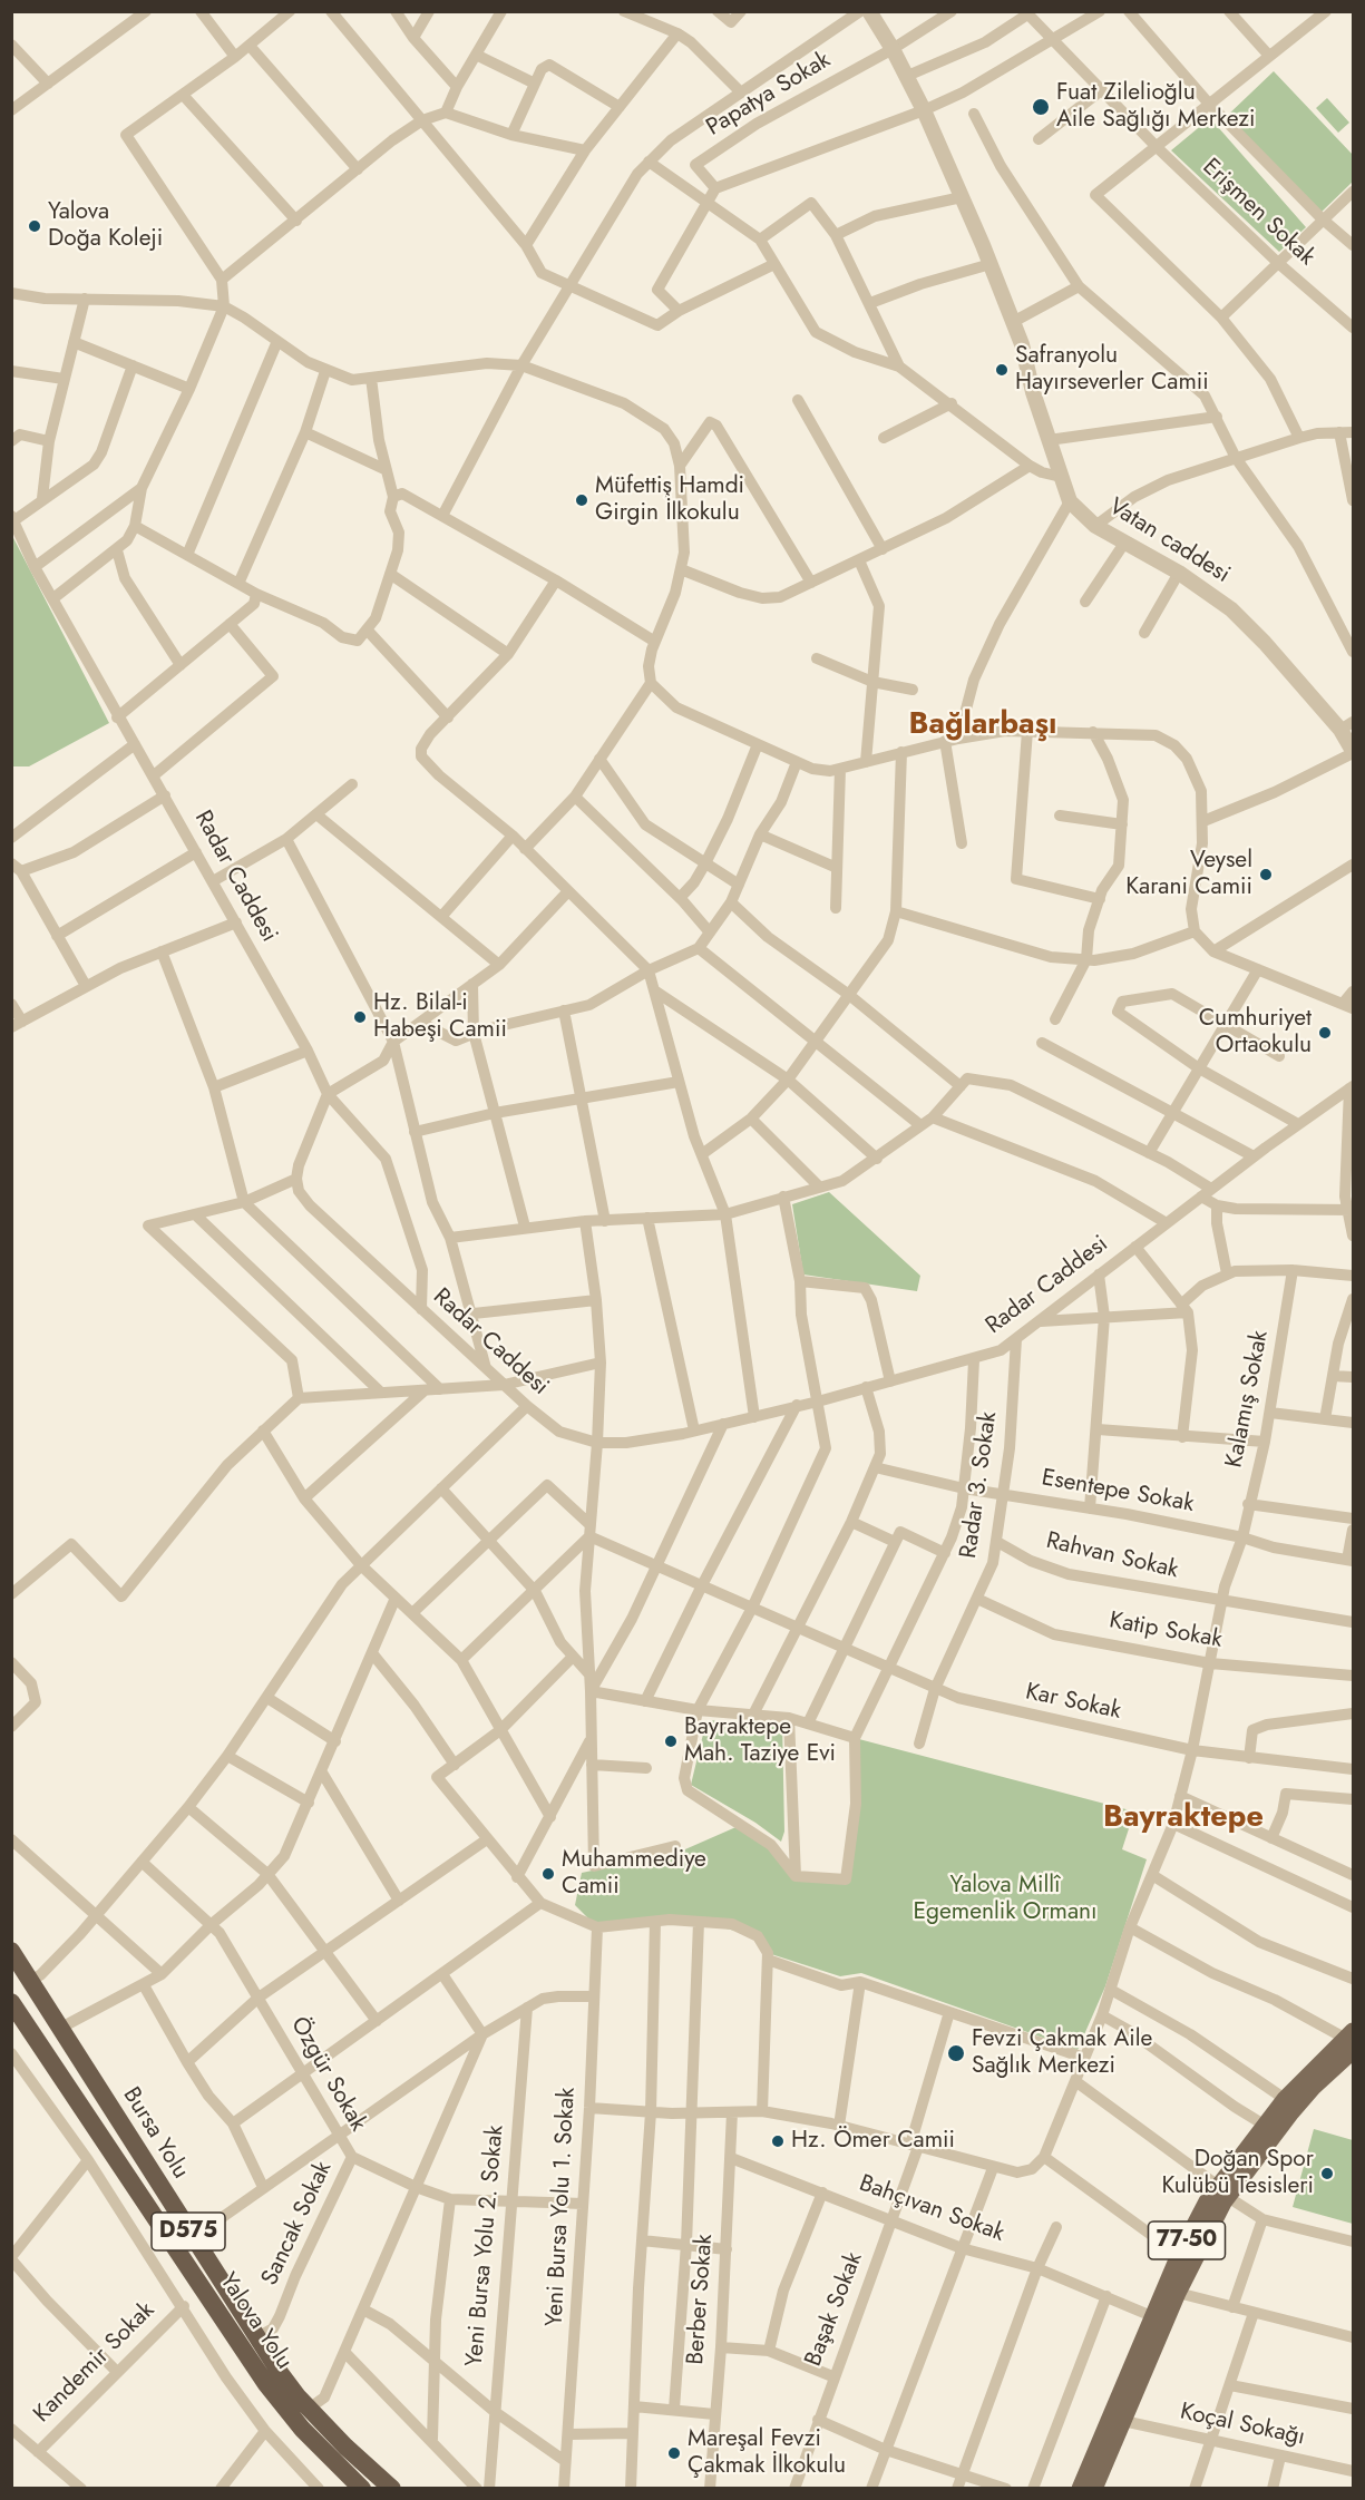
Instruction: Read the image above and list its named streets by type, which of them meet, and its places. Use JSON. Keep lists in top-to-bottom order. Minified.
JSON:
{"streets":{"highway":["Bursa Yolu","D575","Yalova Yolu"],"main road":["77-50"],"street":["Papatya Sokak","Erişmen Sokak","Vatan caddesi","Radar Caddesi","Kalamış Sokak","Radar 3. Sokak","Esentepe Sokak","Rahvan Sokak","Katip Sokak","Kar Sokak","Özgür Sokak","Yeni Bursa Yolu 1. Sokak","Bahçıvan Sokak","Sancak Sokak","Yeni Bursa Yolu 2. Sokak","Berber Sokak","Başak Sokak","Kandemir Sokak","Koçal Sokağı"]},"crossings":[["Papatya Sokak","Vatan caddesi"],["Radar Caddesi","Radar 3. Sokak"],["Kalamış Sokak","Esentepe Sokak"],["Kalamış Sokak","Rahvan Sokak"],["Kalamış Sokak","Katip Sokak"],["Kalamış Sokak","Kar Sokak"],["Radar 3. Sokak","Esentepe Sokak"],["Radar 3. Sokak","Rahvan Sokak"],["Radar 3. Sokak","Katip Sokak"],["Radar 3. Sokak","Kar Sokak"],["Özgür Sokak","Yeni Bursa Yolu 1. Sokak"],["Özgür Sokak","Sancak Sokak"],["Özgür Sokak","Yeni Bursa Yolu 2. Sokak"],["Bursa Yolu","Sancak Sokak"],["Bahçıvan Sokak","77-50"],["Bahçıvan Sokak","Berber Sokak"],["Bahçıvan Sokak","Başak Sokak"],["77-50","Koçal Sokağı"]],"districts":["Bağlarbaşı","Bayraktepe"],"parks":["Yalova Millî Egemenlik Ormanı"],"places":["Fuat Zilelioğlu Aile Sağlığı Merkezi","Yalova Doğa Koleji","Safranyolu Hayırseverler Camii","Müfettiş Hamdi Girgin İlkokulu","Veysel Karani Camii","Hz. Bilal-i Habeşi Camii","Cumhuriyet Ortaokulu","Bayraktepe Mah. Taziye Evi","Muhammediye Camii","Fevzi Çakmak Aile Sağlık Merkezi","Hz. Ömer Camii","Doğan Spor Kulübü Tesisleri","Mareşal Fevzi Çakmak İlkokulu"]}
